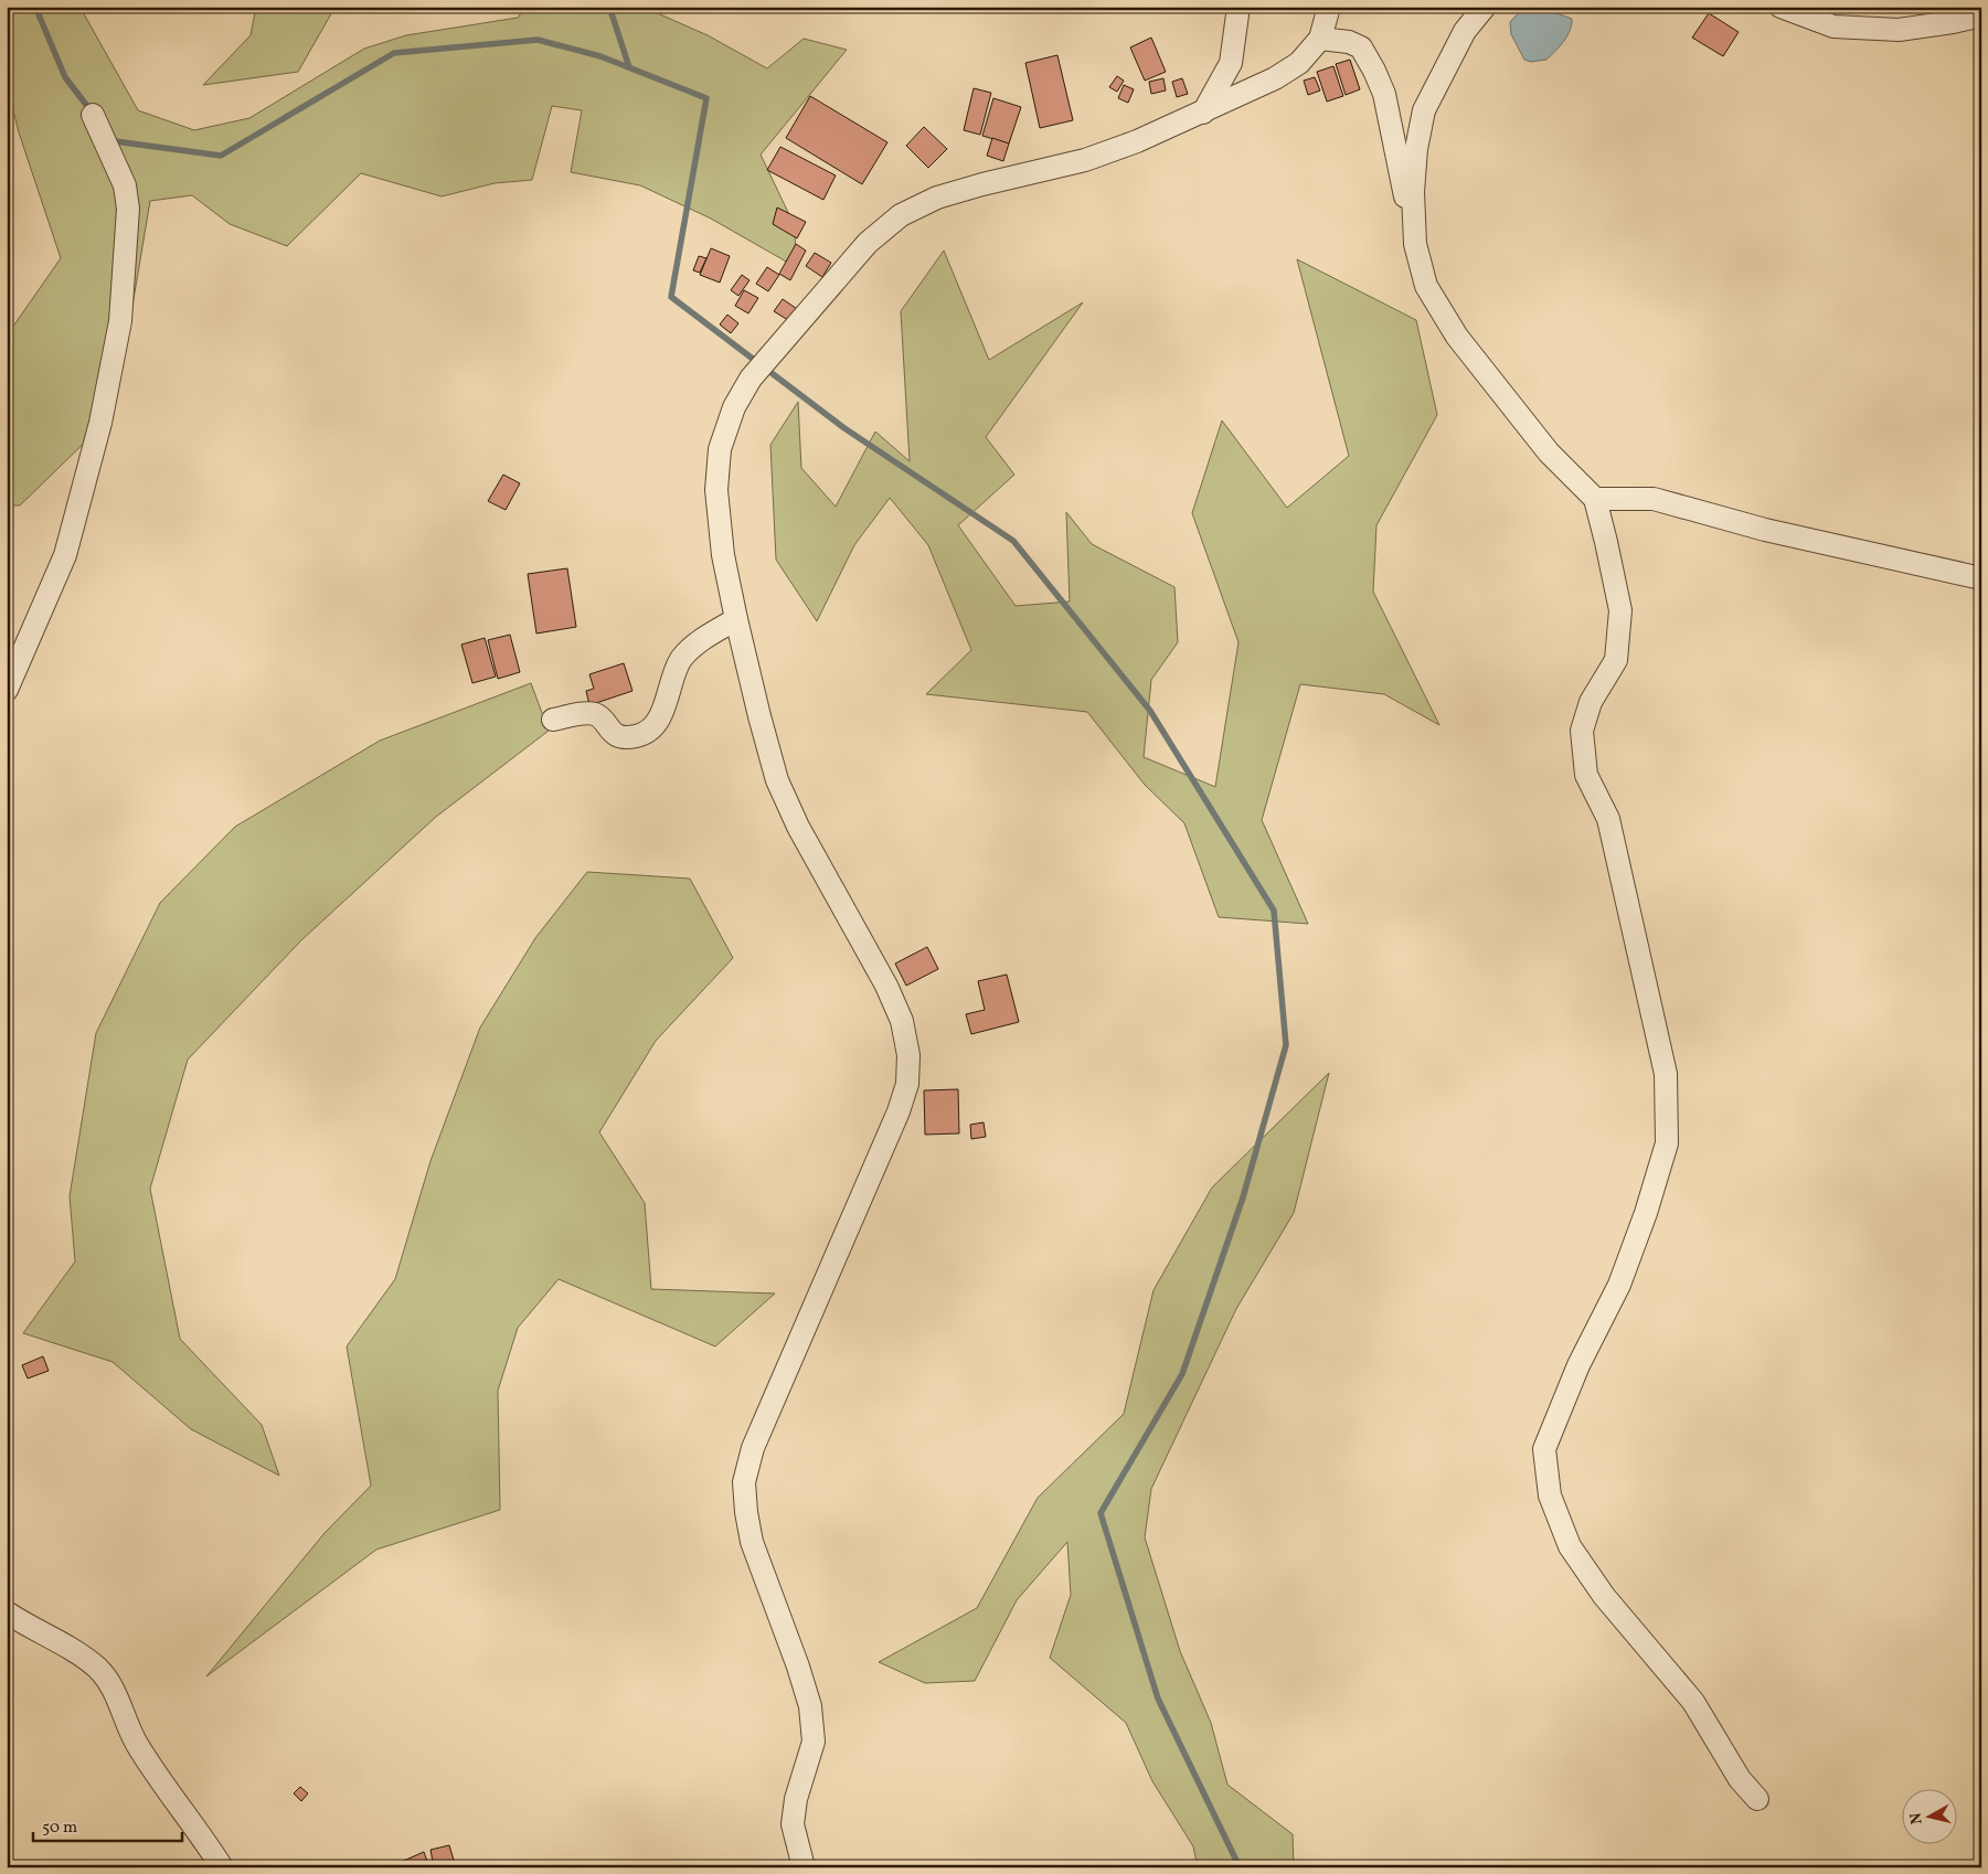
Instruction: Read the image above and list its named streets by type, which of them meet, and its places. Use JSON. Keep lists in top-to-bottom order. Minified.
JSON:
{"scale_bar":"50 m","north":"left"}
